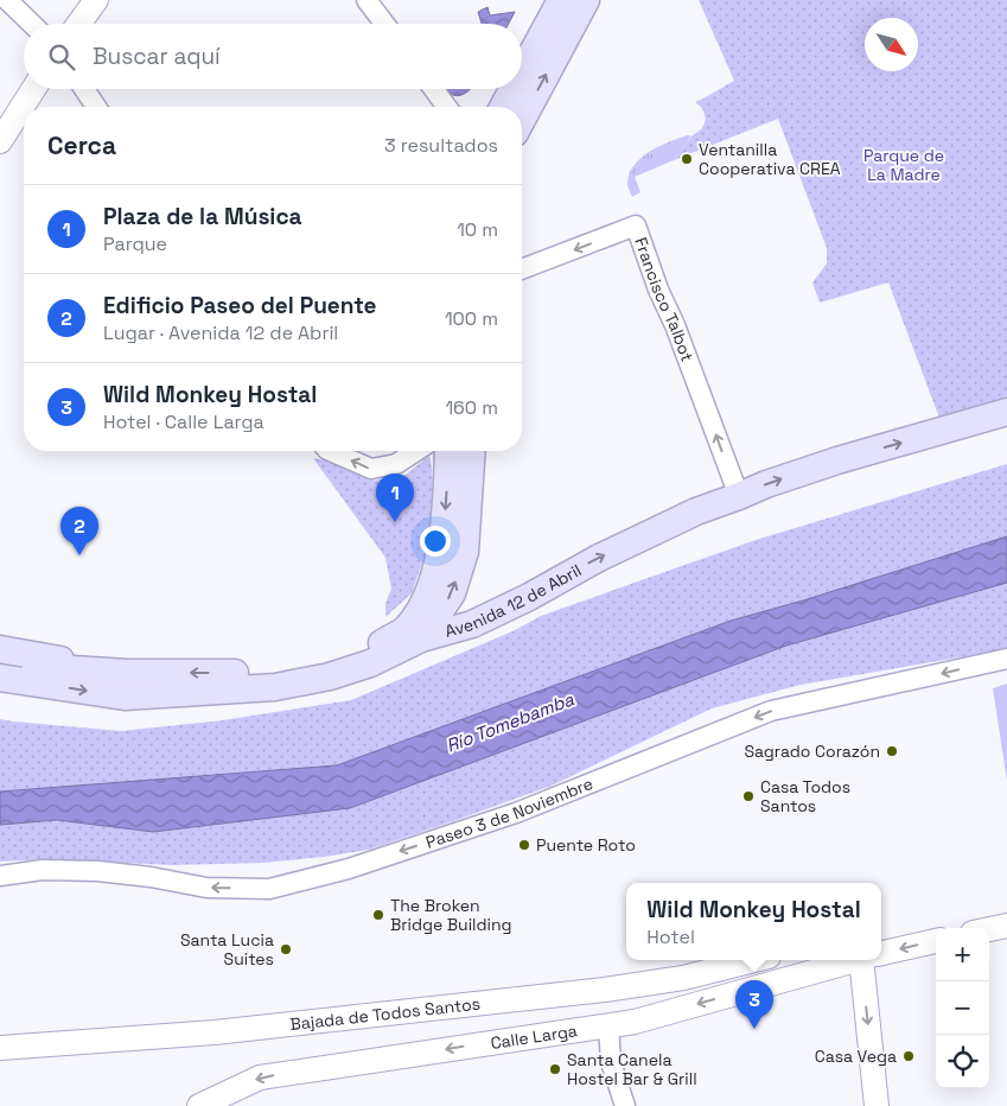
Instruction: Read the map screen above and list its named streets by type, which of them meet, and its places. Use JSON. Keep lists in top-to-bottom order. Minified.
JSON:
{"streets":{"main road":["Avenida 12 de Abril"],"street":["Francisco Talbot","Paseo 3 de Noviembre","Bajada de Todos Santos","Calle Larga"]},"crossings":[["Francisco Talbot","Avenida 12 de Abril"]],"one_way":["Paseo 3 de Noviembre","Calle Larga"],"water":["Río Tomebamba"],"parks":["Parque de La Madre"],"places":["Ventanilla Cooperativa CREA","Sagrado Corazón","Casa Todos Santos","Puente Roto","The Broken Bridge Building","Santa Lucia Suites","Casa Vega","Santa Canela Hostel Bar & Grill"],"north":"bottom right","page":{"search":"Buscar aquí","heading":["Cerca","3 resultados"],"list":[{"mark":"1","name":"Plaza de la Música","note":"Parque","value":"10 m"},{"mark":"2","name":"Edificio Paseo del Puente","note":"Lugar · Avenida 12 de Abril","value":"100 m"},{"mark":"3","name":"Wild Monkey Hostal","note":"Hotel · Calle Larga","value":"160 m"}],"pins":["1","2","3"],"popup":["Wild Monkey Hostal","Hotel"],"map_buttons":["+","−"]}}
